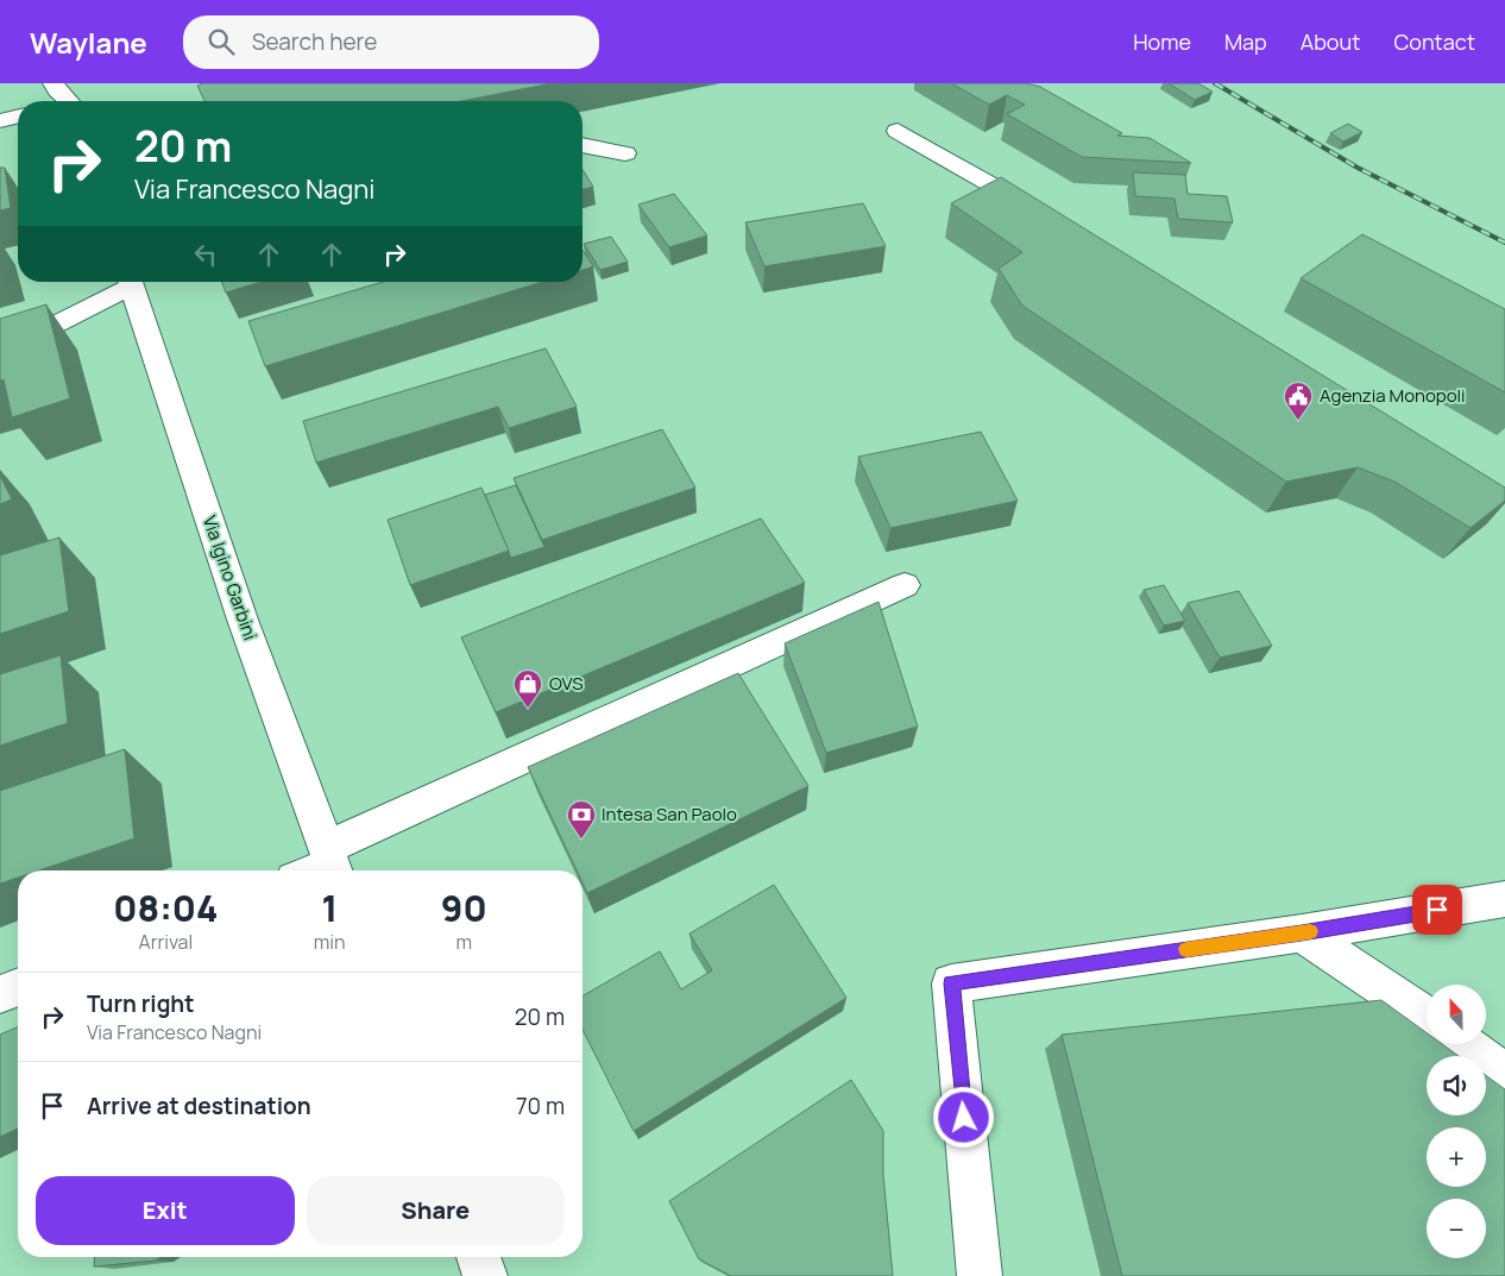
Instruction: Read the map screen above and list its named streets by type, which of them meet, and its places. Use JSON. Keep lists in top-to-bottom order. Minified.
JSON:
{"streets":{"street":["Via Igino Garbini"]},"places":{"public building":["Agenzia Monopoli"],"shop":["OVS"],"bank":["Intesa San Paolo"]},"north":"top","page":{"header":"Waylane","search":"Search here","nav":["Home","Map","About","Contact"],"turn":["20 m","Via Francesco Nagni"],"eta":["08:04","Arrival","1","min","90","m"],"list":[{"name":"Turn right","note":"Via Francesco Nagni","value":"20 m"},{"name":"Arrive at destination","value":"70 m"}],"map_buttons":["+","−"],"buttons":["Exit","Share"]}}
